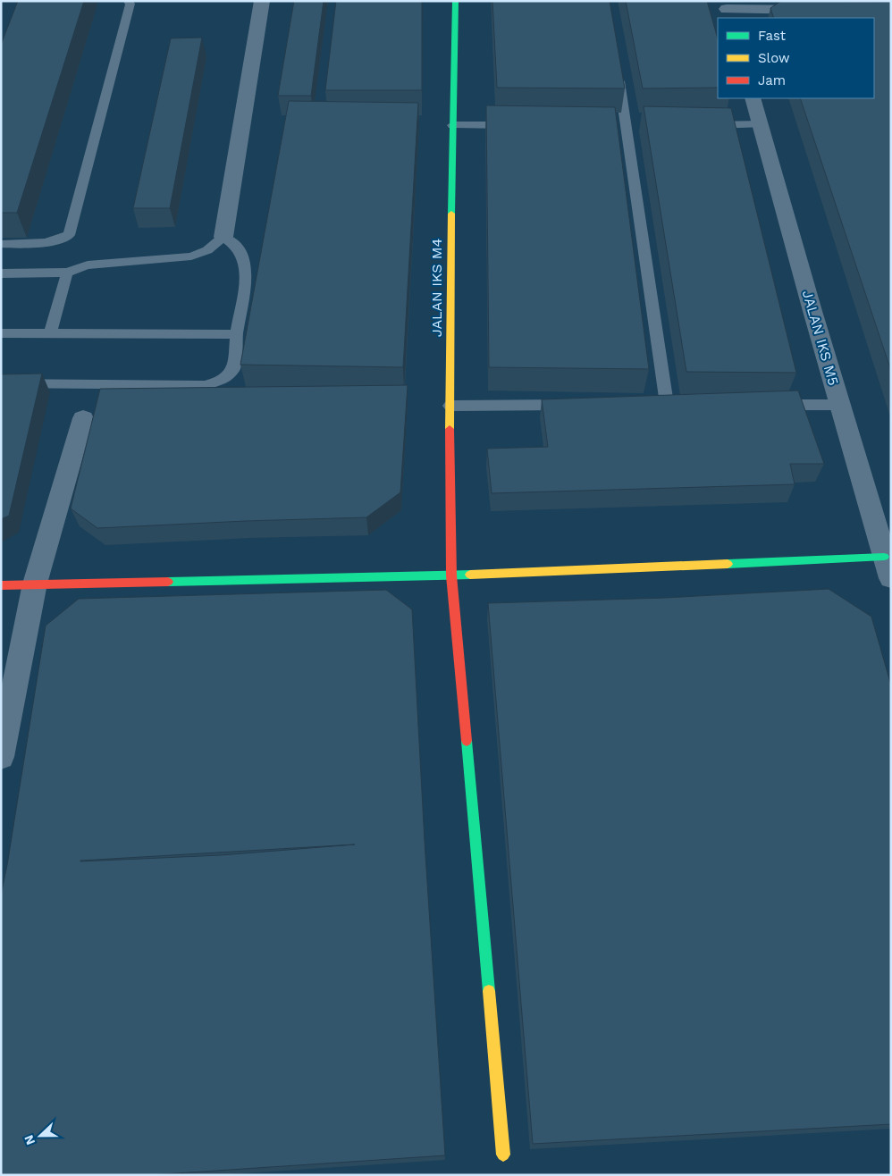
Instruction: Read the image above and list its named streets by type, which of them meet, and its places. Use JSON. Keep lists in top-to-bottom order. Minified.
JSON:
{"streets":{"street":["JALAN IKS M4","JALAN IKS M5"]},"legend":["Fast","Slow","Jam"],"north":"left"}
